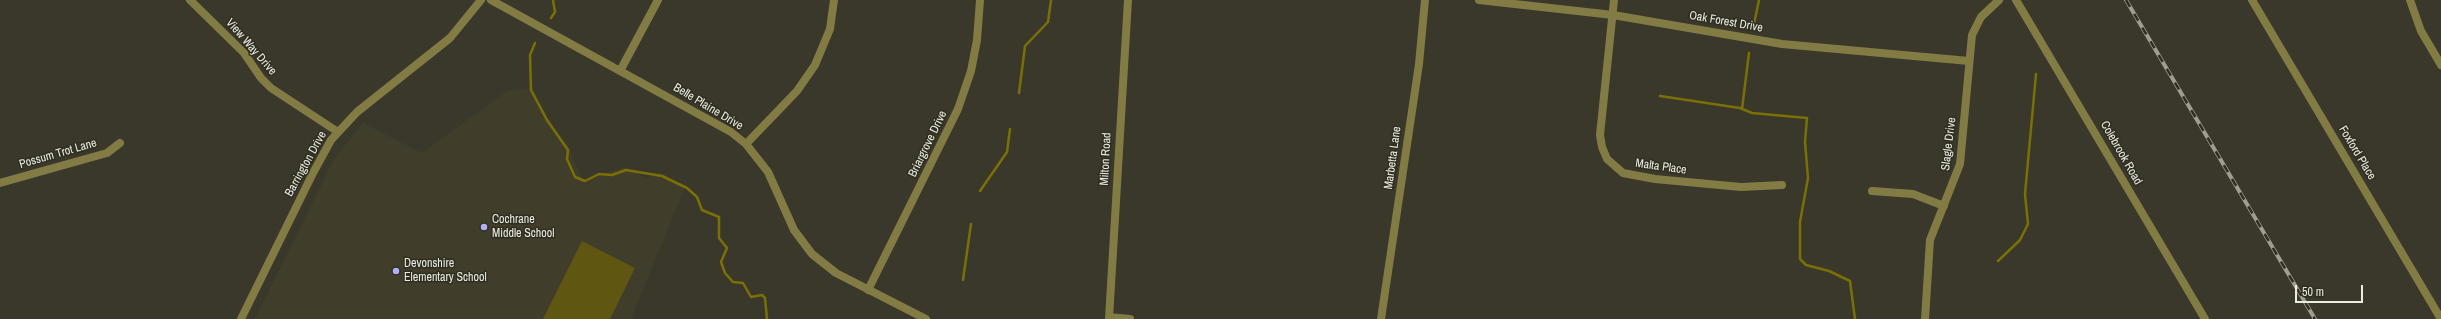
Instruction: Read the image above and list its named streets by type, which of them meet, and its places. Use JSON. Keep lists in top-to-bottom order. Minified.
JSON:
{"streets":{"street":["Oak Forest Drive","View Way Drive","Belle Plaine Drive","Briargrove Drive","Slagle Drive","Colebrook Road","Foxford Place","Possum Trot Lane","Marbetta Lane","Milton Road","Barrington Drive","Malta Place"]},"crossings":[["Oak Forest Drive","Slagle Drive"],["Oak Forest Drive","Malta Place"],["View Way Drive","Barrington Drive"],["Belle Plaine Drive","Briargrove Drive"]],"places":["Cochrane Middle School","Devonshire Elementary School"],"scale_bar":"50 m"}
